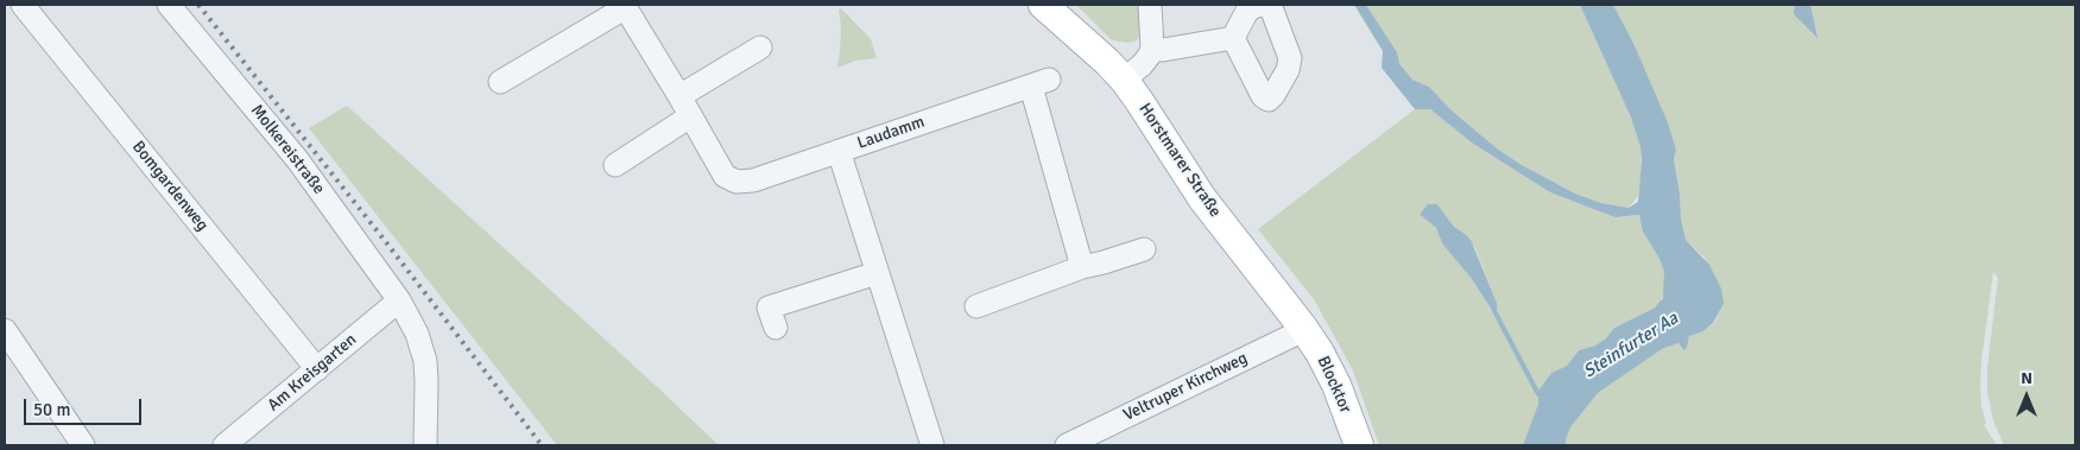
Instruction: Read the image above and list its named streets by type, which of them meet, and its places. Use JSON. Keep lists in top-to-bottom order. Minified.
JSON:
{"streets":{"main road":["Horstmarer Straße","Blocktor"],"street":["Laudamm","Molkereistraße","Bomgardenweg","Am Kreisgarten","Veltruper Kirchweg"]},"crossings":[["Molkereistraße","Am Kreisgarten"],["Horstmarer Straße","Blocktor"],["Horstmarer Straße","Veltruper Kirchweg"],["Bomgardenweg","Am Kreisgarten"],["Blocktor","Veltruper Kirchweg"]],"water":["Steinfurter Aa"],"scale_bar":"50 m","north":"top"}
